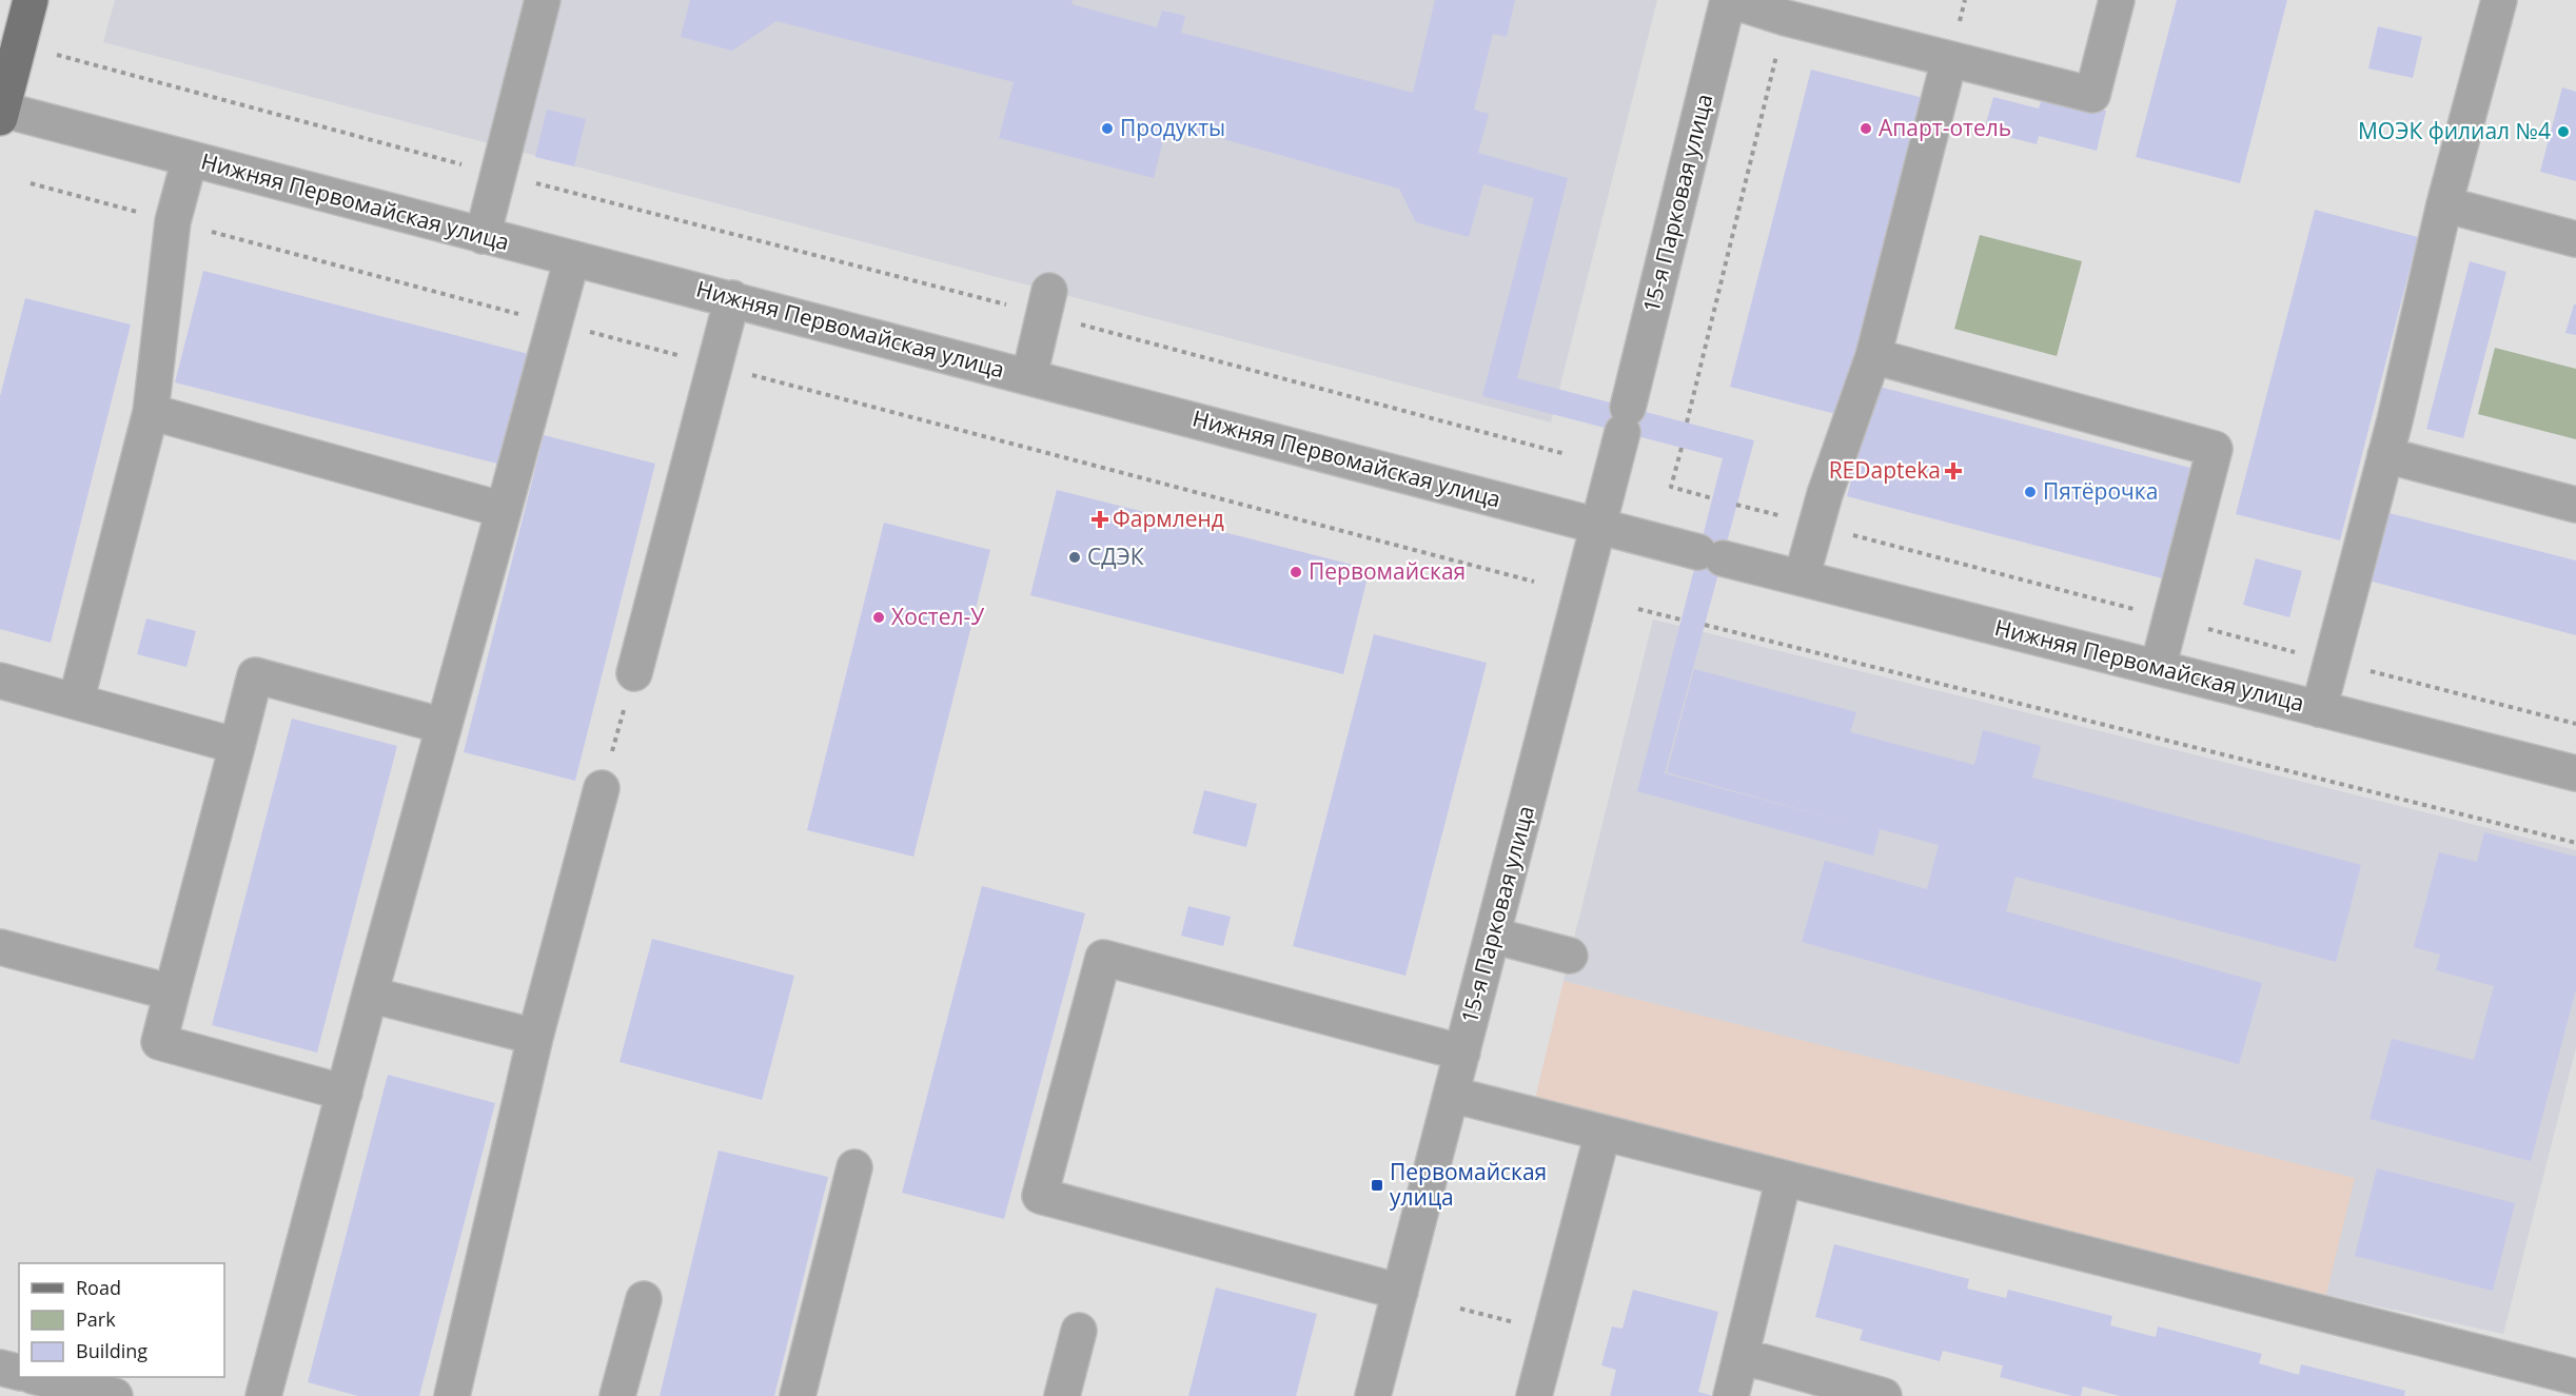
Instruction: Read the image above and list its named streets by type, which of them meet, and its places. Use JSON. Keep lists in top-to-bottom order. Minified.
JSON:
{"streets":{"street":["Нижняя Первомайская улица","15-я Парковая улица"]},"crossings":[["Нижняя Первомайская улица","15-я Парковая улица"]],"places":{"other":["Продукты","Апарт-отель","МОЭК филиал №4","Пятёрочка","СДЭК","Первомайская","Хостел-У"],"health":["REDapteka","Фармленд"],"transit":["Первомайская улица"]},"legend":["Road","Park","Building"]}
